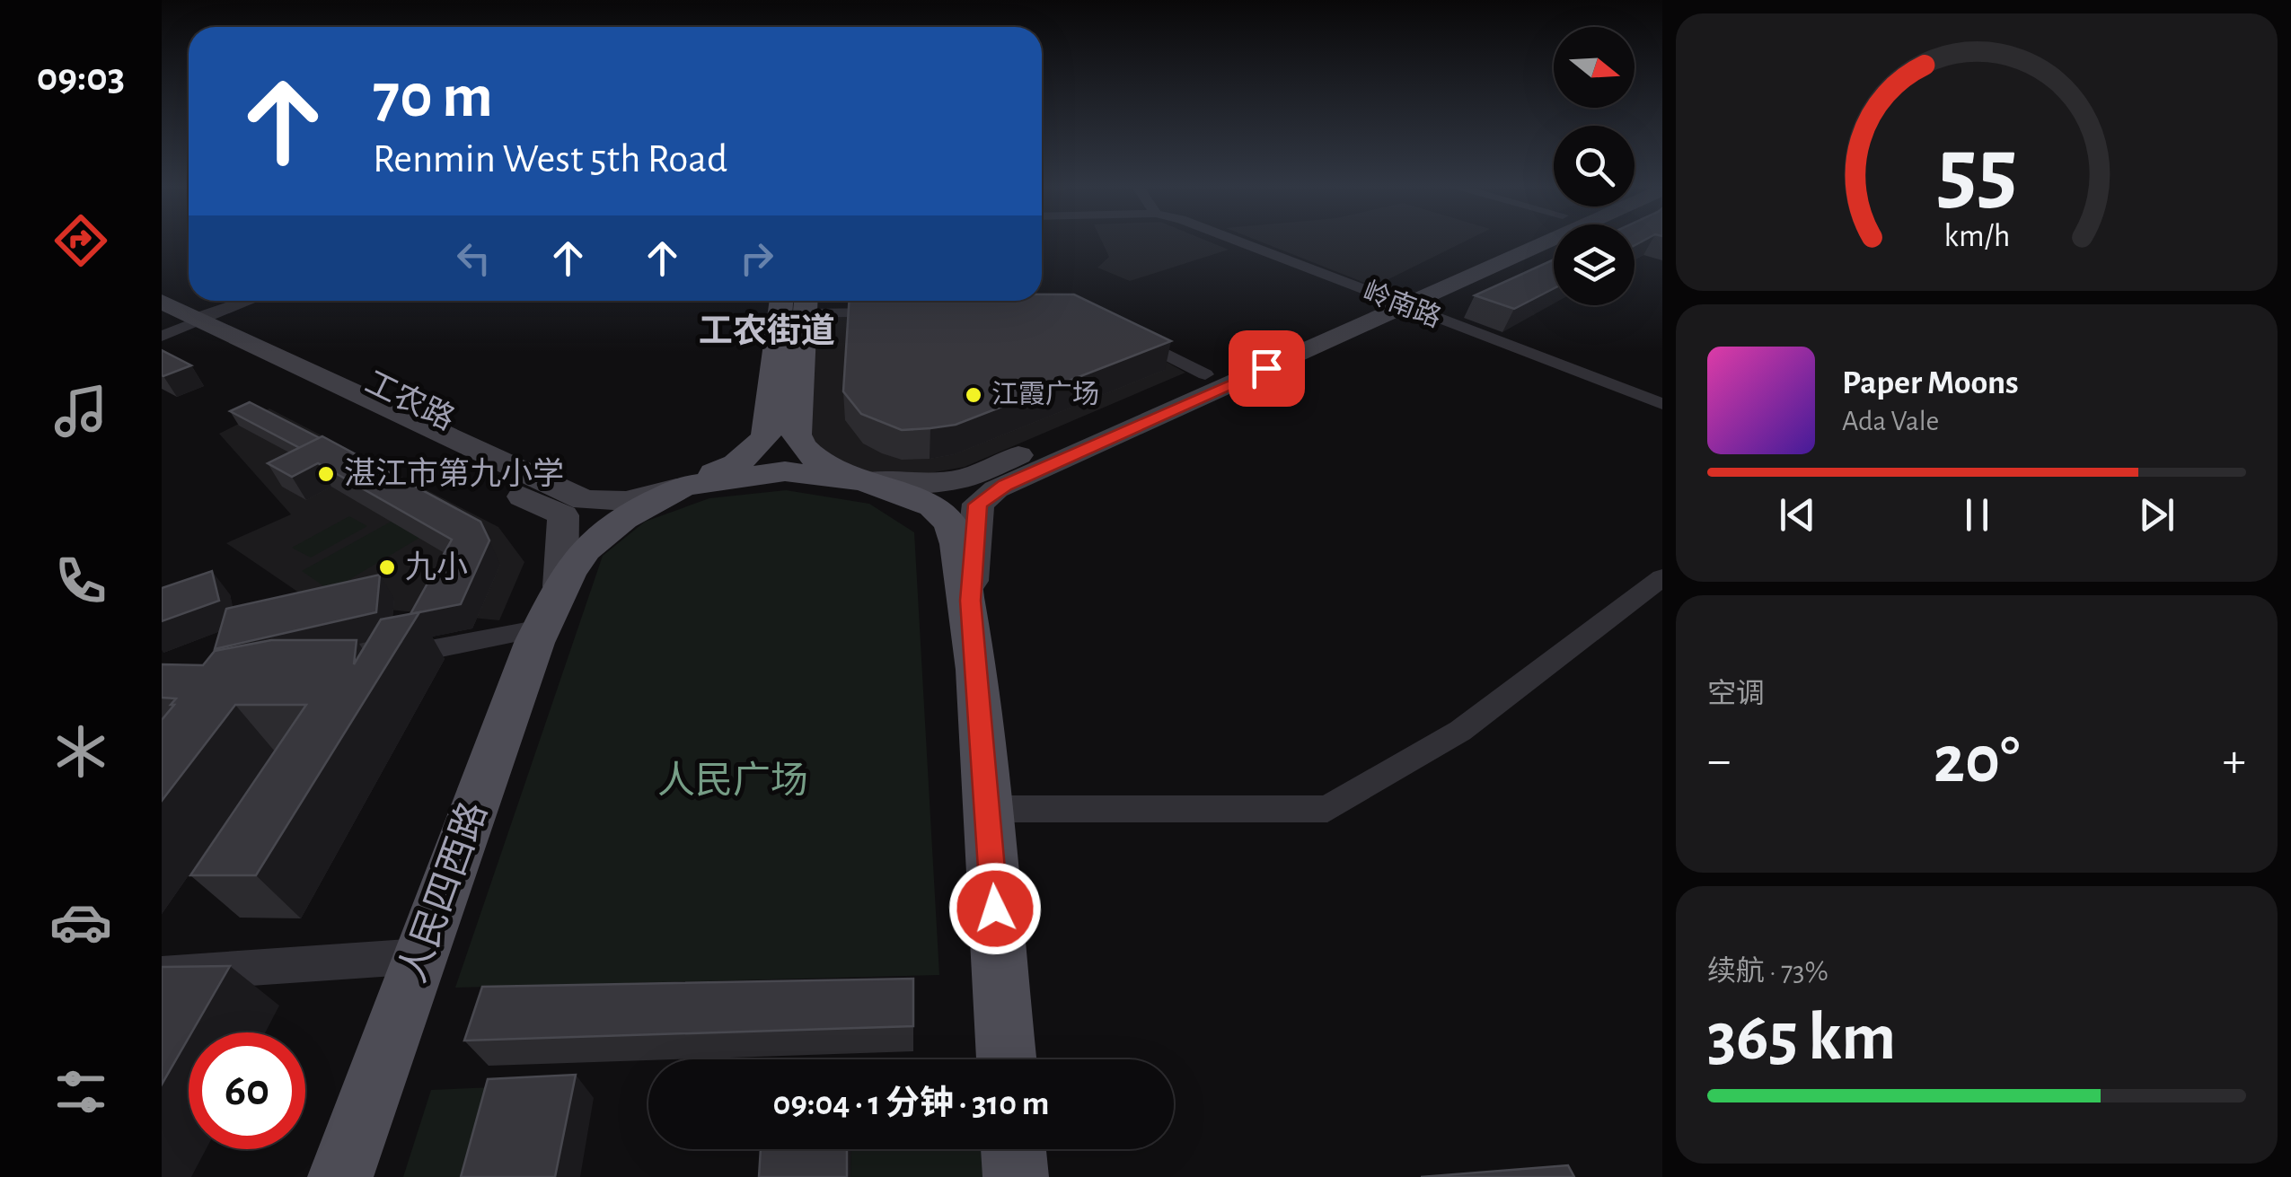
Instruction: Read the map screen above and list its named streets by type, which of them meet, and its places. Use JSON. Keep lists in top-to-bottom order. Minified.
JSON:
{"streets":{"main road":["人民四西路"],"street":["岭南路","工农路"]},"crossings":[["工农路","人民四西路"]],"districts":["工农街道"],"parks":["人民广场"],"places":["江霞广场","湛江市第九小学","九小"],"north":"right","page":{"tabs":"09:03","turn":["70 m","Renmin West 5th Road"],"song":["Paper Moons","Ada Vale"],"tile":["空调",["续航 · 73%","365 km"]],"heat":["−","20°","+"],"limit":"60","trip":"09:04 · 1 分钟 · 310 m","gauge":["55","km/h"]}}
